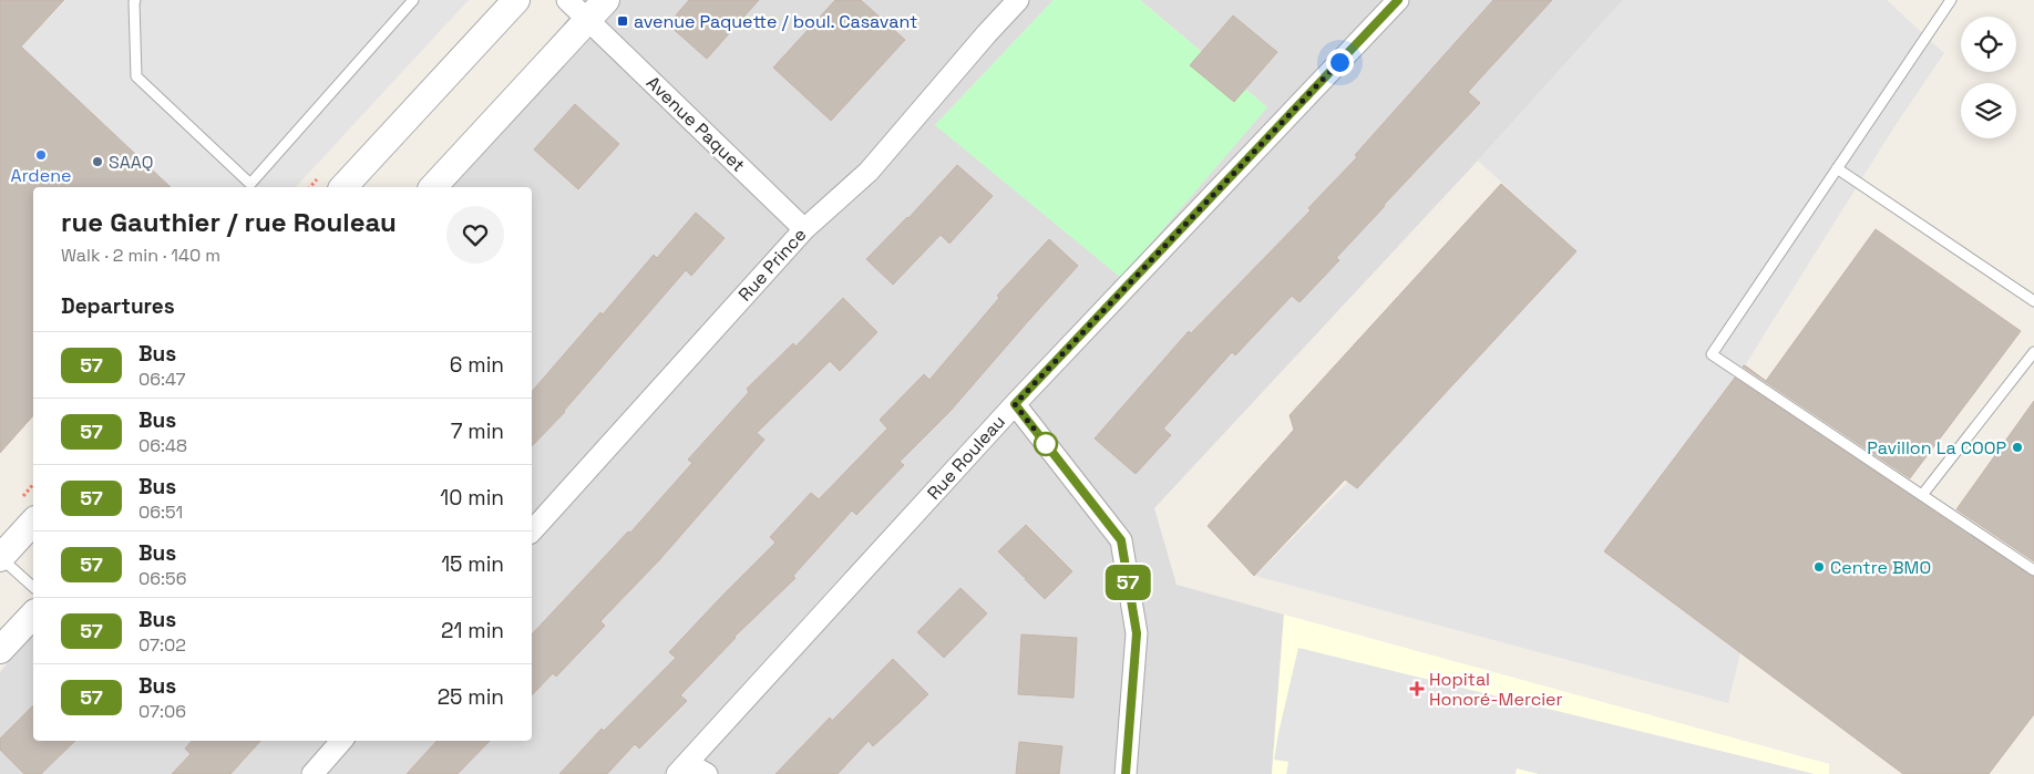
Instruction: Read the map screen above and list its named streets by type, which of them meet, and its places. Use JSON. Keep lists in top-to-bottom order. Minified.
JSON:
{"streets":{"street":["Avenue Paquet","Rue Prince","Rue Rouleau"]},"crossings":[["Avenue Paquet","Rue Prince"]],"places":{"transit":["avenue Paquette / boul. Casavant"],"other":["Ardene","SAAQ","Pavillon La COOP","Centre BMO"],"health":["Hopital Honoré-Mercier"]},"lines":["bus line 57"],"page":{"on_map":"57","heading":[["rue Gauthier / rue Rouleau","Walk · 2 min · 140 m"],"Departures"],"list":[{"mark":"57","name":"Bus","note":"06:47","value":"6 min"},{"mark":"57","name":"Bus","note":"06:48","value":"7 min"},{"mark":"57","name":"Bus","note":"06:51","value":"10 min"},{"mark":"57","name":"Bus","note":"06:56","value":"15 min"},{"mark":"57","name":"Bus","note":"07:02","value":"21 min"},{"mark":"57","name":"Bus","note":"07:06","value":"25 min"}]}}
